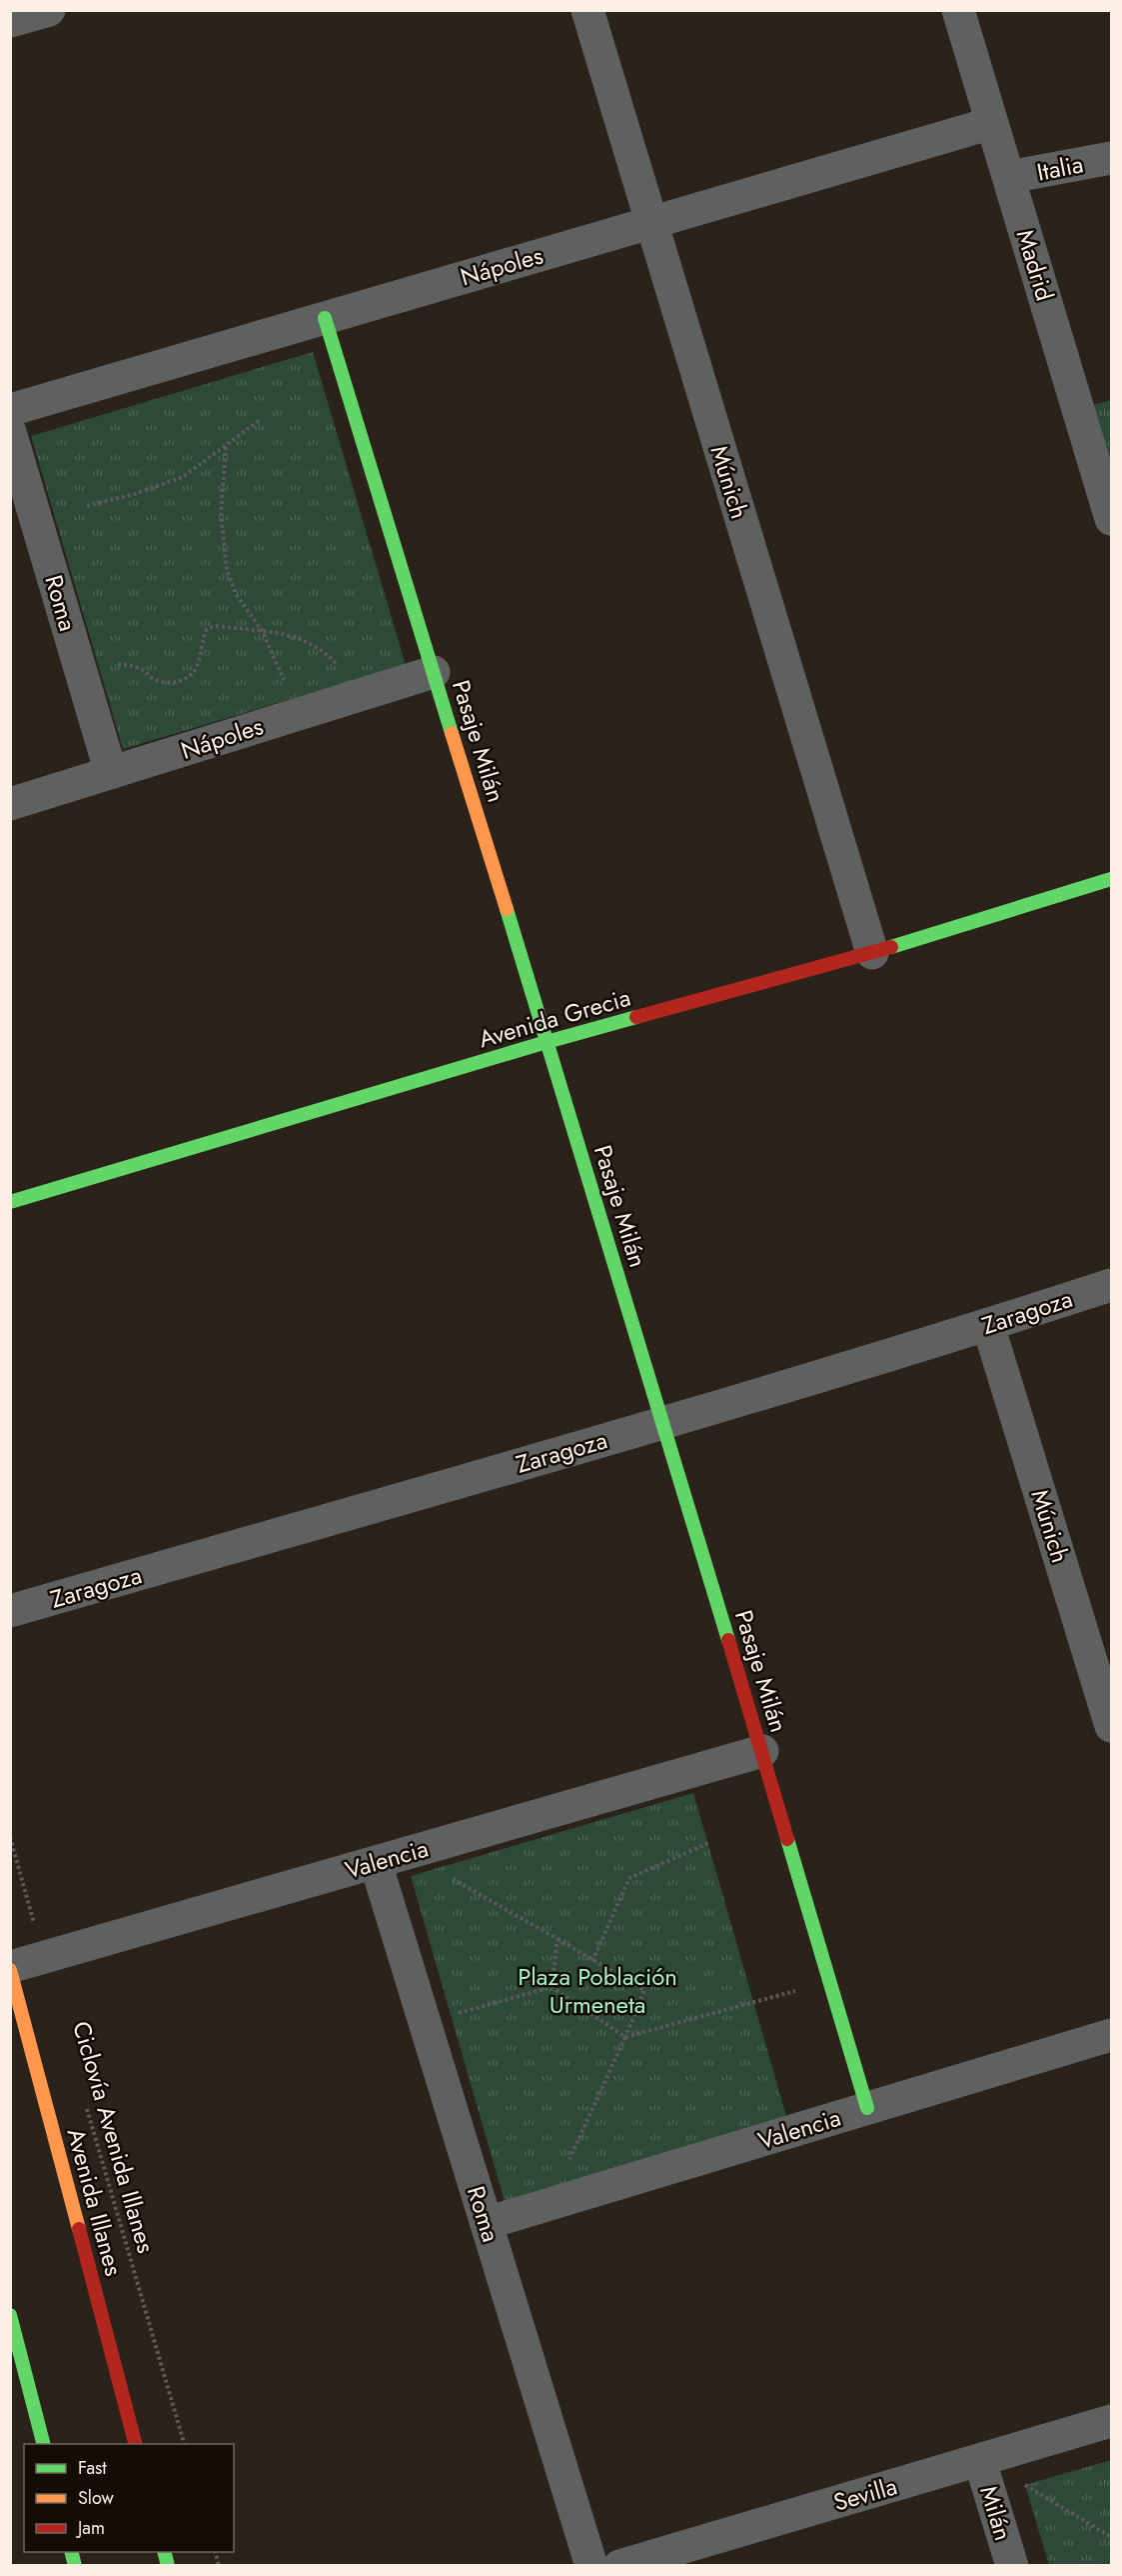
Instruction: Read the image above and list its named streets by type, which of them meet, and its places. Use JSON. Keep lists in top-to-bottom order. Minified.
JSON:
{"streets":{"street":["Italia","Madrid","Nápoles","Múnich","Roma","Pasaje Milán","Avenida Grecia","Zaragoza","Valencia","Avenida Illanes","Sevilla","Milán"],"path":["Ciclovía Avenida Illanes"]},"crossings":[["Italia","Madrid"],["Madrid","Nápoles"],["Nápoles","Múnich"],["Nápoles","Roma"],["Nápoles","Pasaje Milán"],["Múnich","Avenida Grecia"],["Múnich","Zaragoza"],["Roma","Valencia"],["Pasaje Milán","Avenida Grecia"],["Pasaje Milán","Zaragoza"],["Pasaje Milán","Valencia"],["Valencia","Avenida Illanes"],["Sevilla","Milán"]],"parks":["Plaza Población Urmeneta"],"legend":["Fast","Slow","Jam"]}
